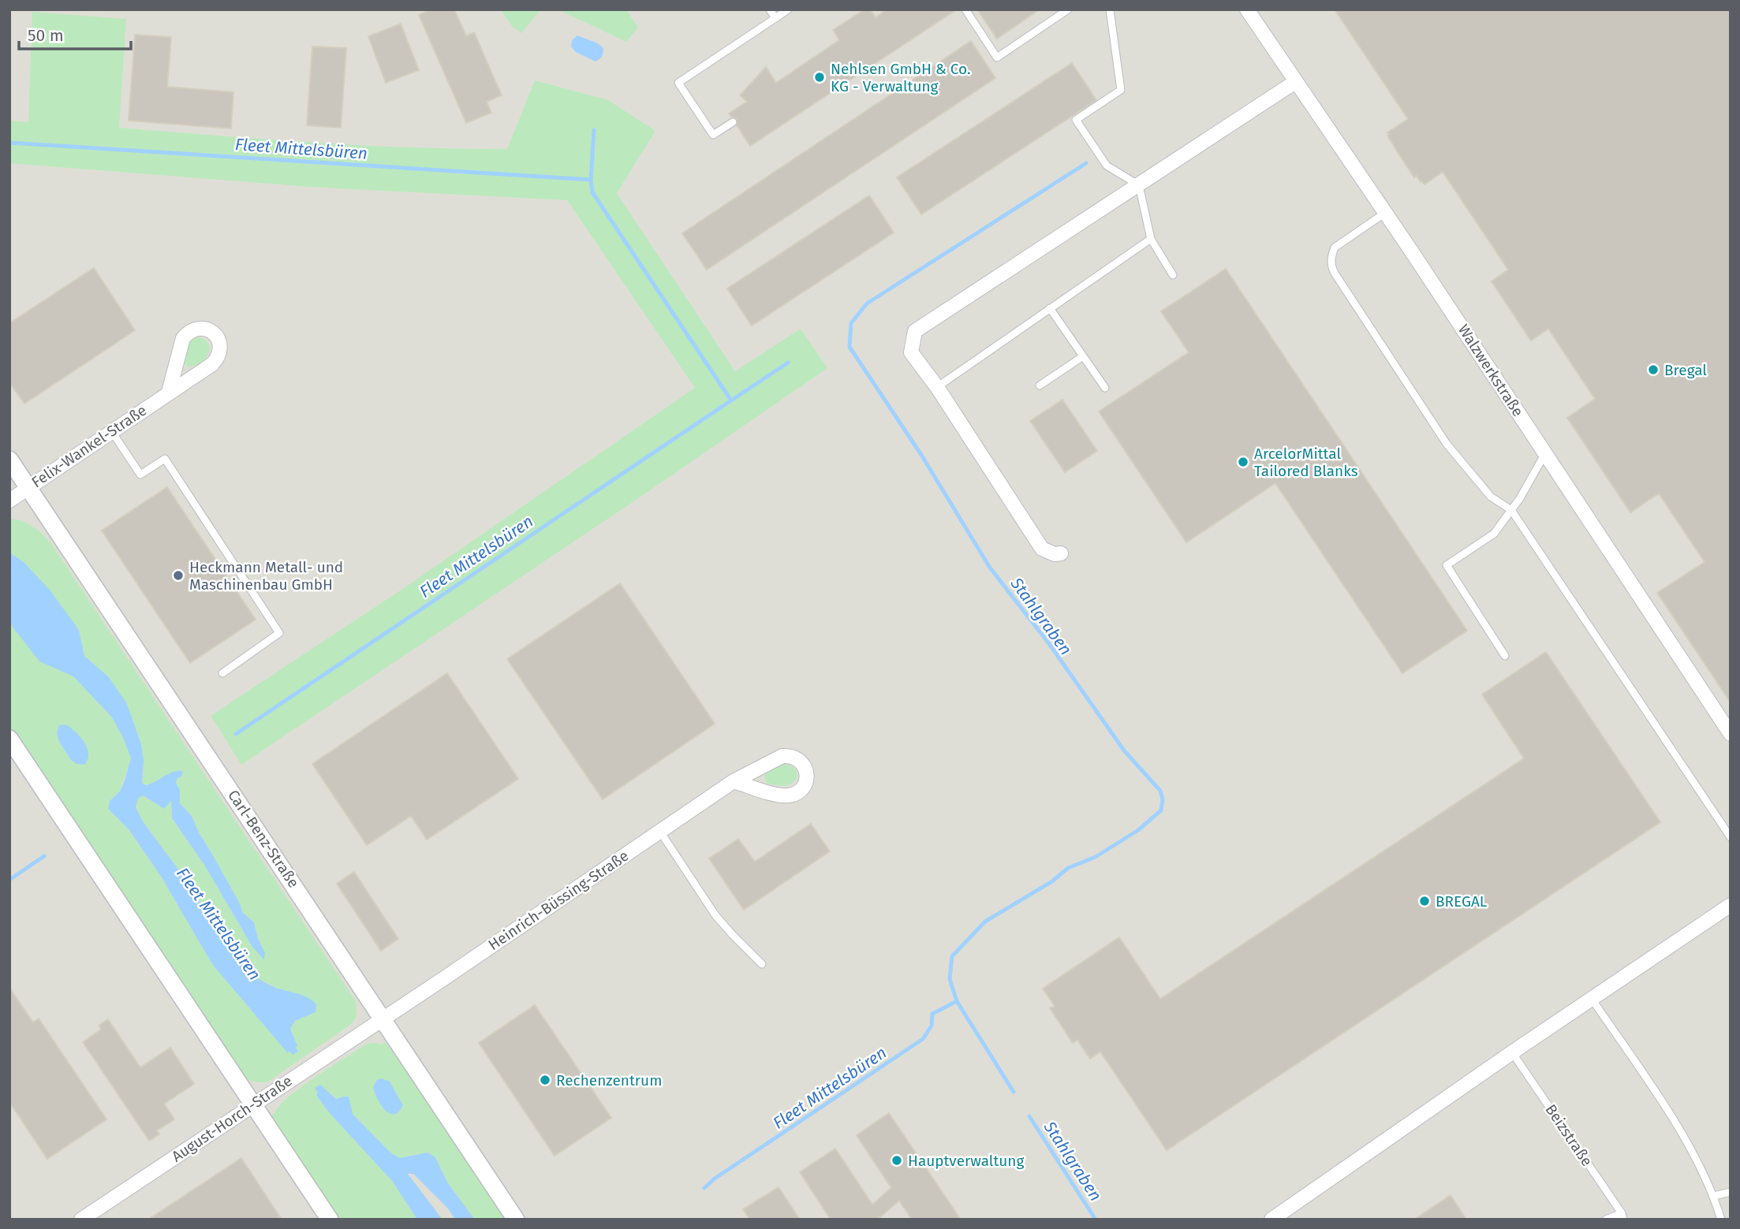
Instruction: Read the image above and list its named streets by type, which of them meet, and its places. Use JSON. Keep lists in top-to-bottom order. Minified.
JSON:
{"streets":{"street":["Walzwerkstraße","Felix-Wankel-Straße","Carl-Benz-Straße","Heinrich-Büssing-Straße","August-Horch-Straße"],"lane":["Beizstraße"]},"crossings":[["Felix-Wankel-Straße","Carl-Benz-Straße"],["Carl-Benz-Straße","Heinrich-Büssing-Straße"],["Carl-Benz-Straße","August-Horch-Straße"],["Heinrich-Büssing-Straße","August-Horch-Straße"]],"water":["Fleet Mittelsbüren","Stahlgraben"],"places":["Nehlsen GmbH & Co. KG - Verwaltung","Bregal","ArcelorMittal Tailored Blanks","Heckmann Metall- und Maschinenbau GmbH","BREGAL","Rechenzentrum","Hauptverwaltung"],"scale_bar":"50 m"}
